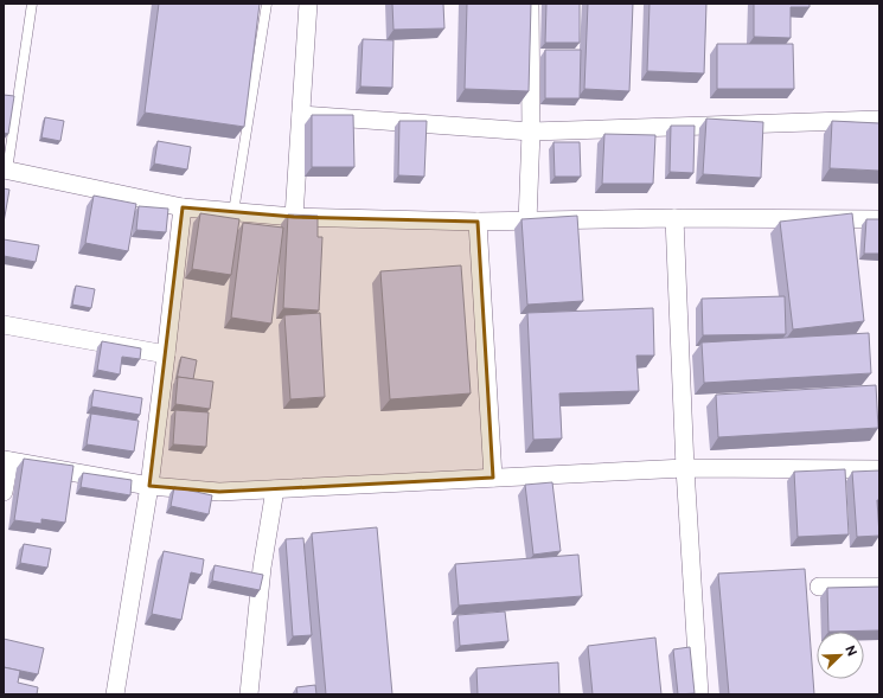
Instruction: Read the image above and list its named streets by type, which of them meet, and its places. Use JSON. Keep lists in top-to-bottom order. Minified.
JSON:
{"north":"top right"}
